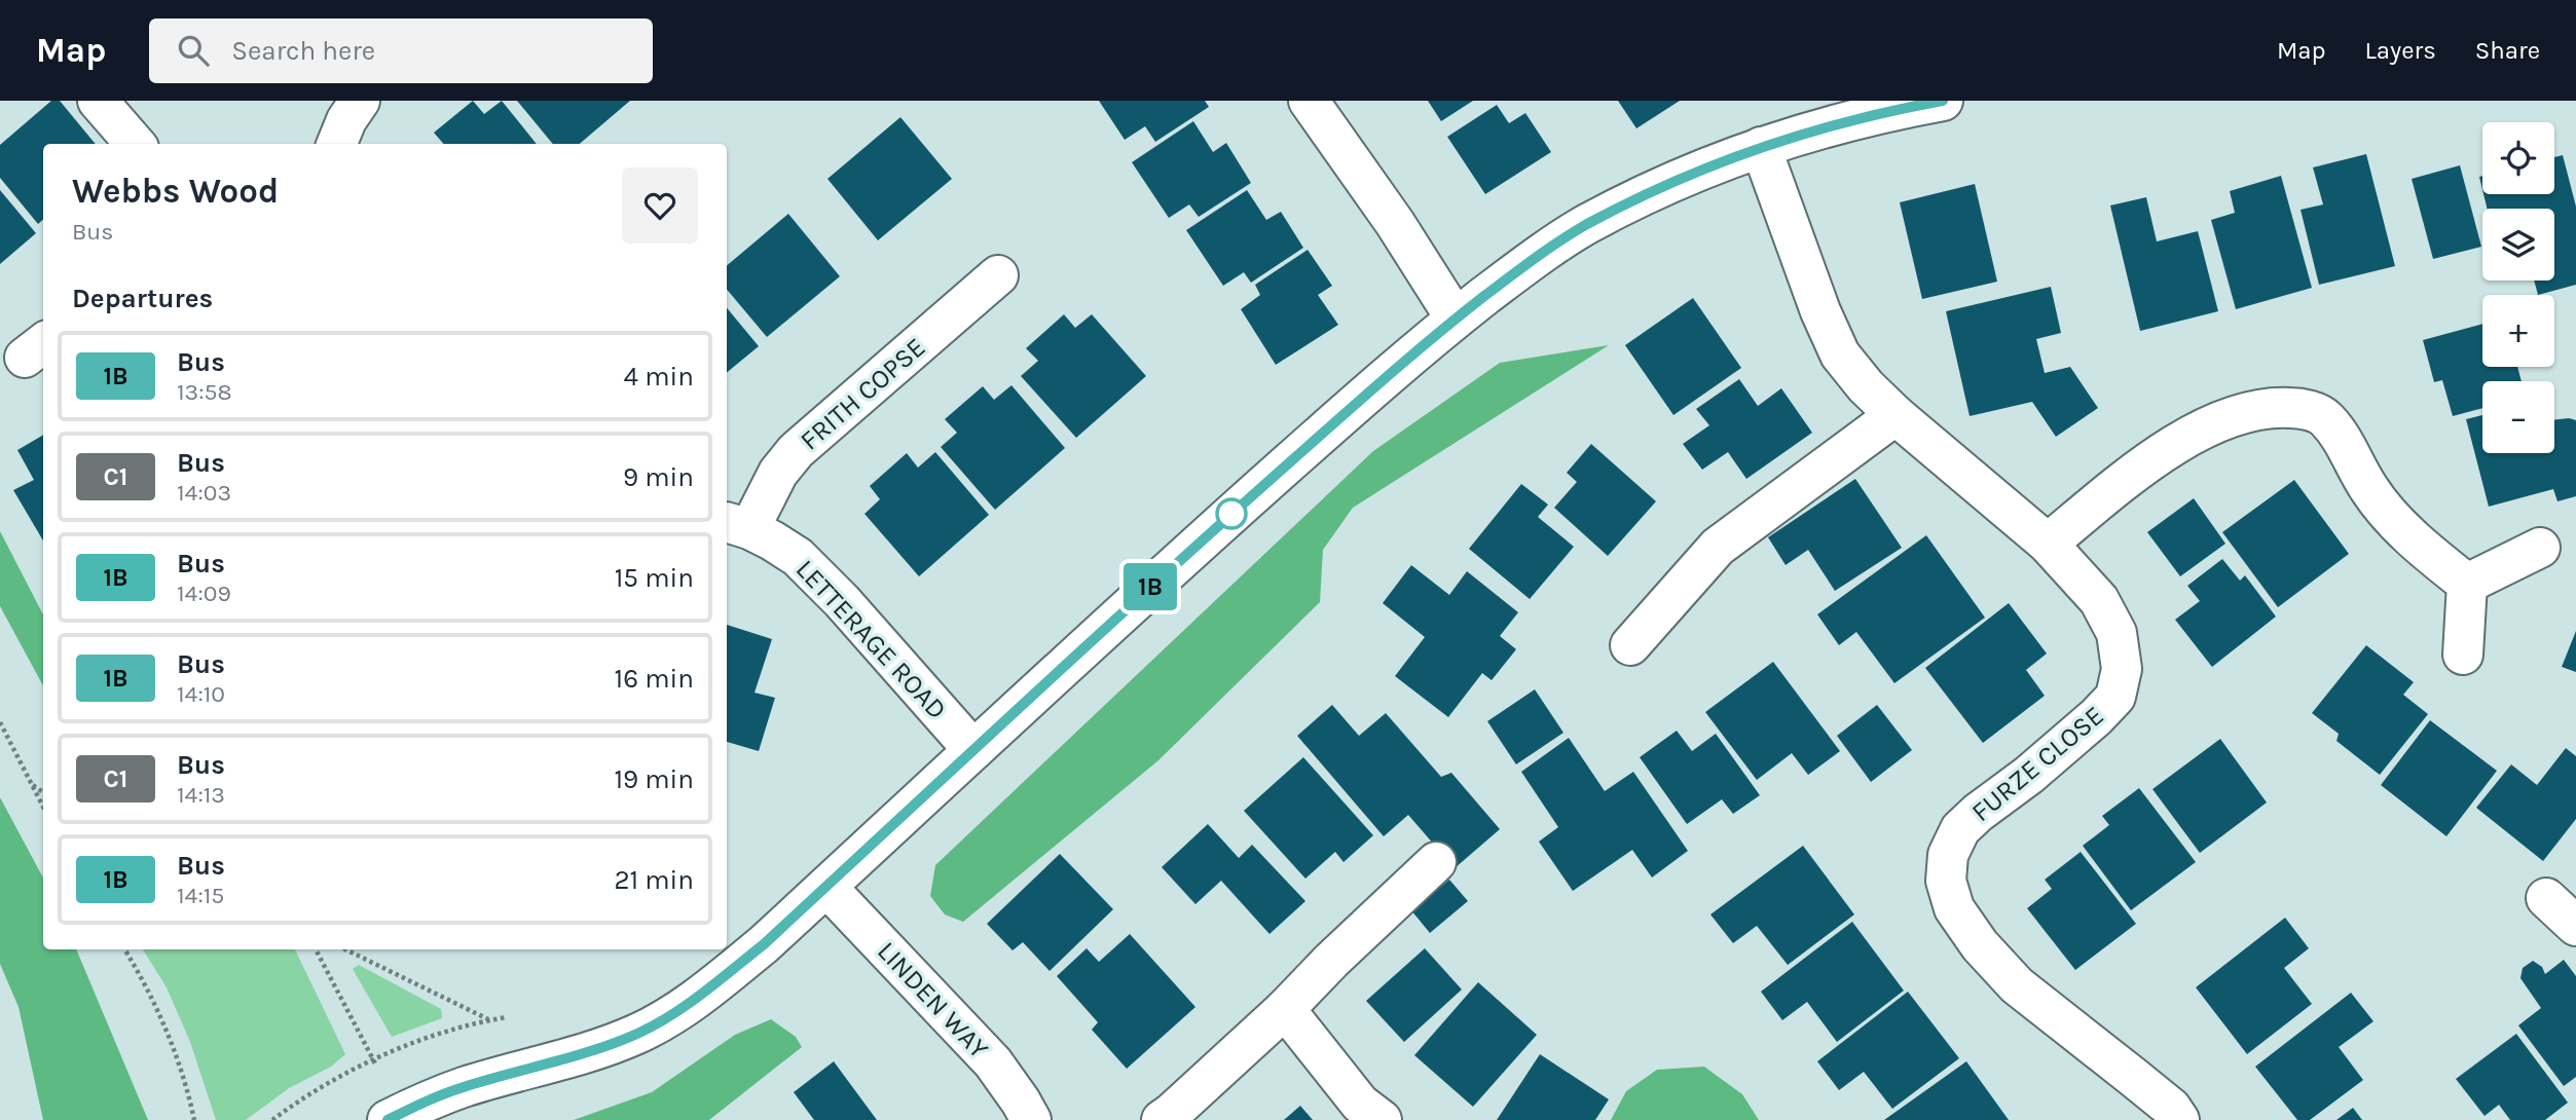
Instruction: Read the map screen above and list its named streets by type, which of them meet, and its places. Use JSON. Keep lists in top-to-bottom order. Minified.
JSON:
{"streets":{"street":["FRITH COPSE","LETTERAGE ROAD","FURZE CLOSE","LINDEN WAY"]},"crossings":[["FRITH COPSE","LETTERAGE ROAD"]],"lines":["bus line 1B"],"page":{"header":"Map","search":"Search here","nav":["Map","Layers","Share"],"on_map":"1B","map_buttons":["+","−"],"heading":[["Webbs Wood","Bus"],"Departures"],"list":[{"mark":"1B","name":"Bus","note":"13:58","value":"4 min"},{"mark":"C1","name":"Bus","note":"14:03","value":"9 min"},{"mark":"1B","name":"Bus","note":"14:09","value":"15 min"},{"mark":"1B","name":"Bus","note":"14:10","value":"16 min"},{"mark":"C1","name":"Bus","note":"14:13","value":"19 min"},{"mark":"1B","name":"Bus","note":"14:15","value":"21 min"}]}}
